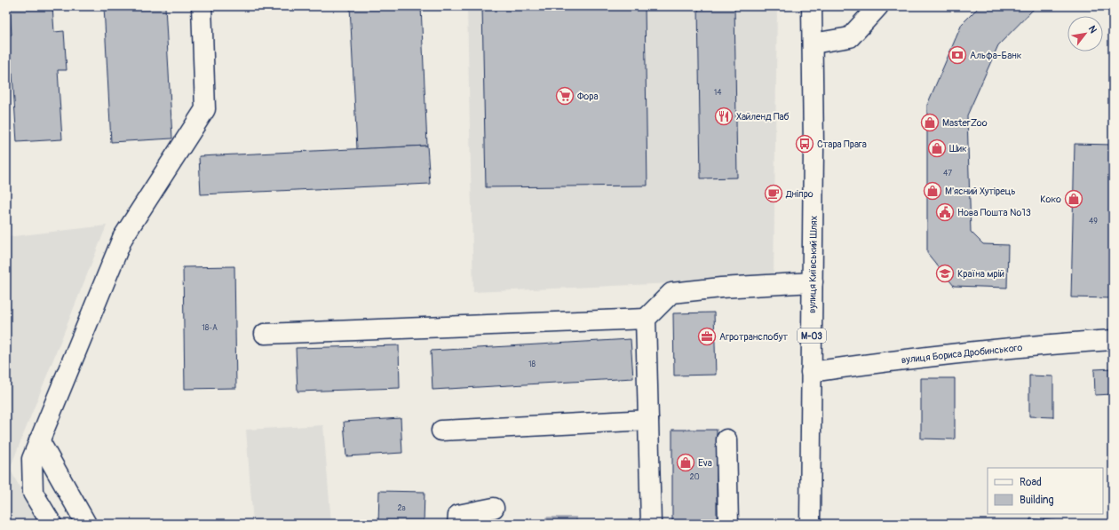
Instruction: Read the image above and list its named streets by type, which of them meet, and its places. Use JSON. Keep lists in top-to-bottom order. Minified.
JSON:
{"streets":{"main road":["вулиця Київський Шлях","М-03","вулиця Бориса Дробинського"]},"crossings":[["вулиця Київський Шлях","вулиця Бориса Дробинського"]],"places":{"bank":["Альфа-Банк"],"supermarket":["Фора"],"restaurant":["Хайленд Паб"],"shop":["MasterZoo","Шик","М'ясний Хутірець","Коко","Eva"],"bus stop":["Стара Прага"],"cafe":["Дніпро"],"public building":["Нова Пошта №13"],"school or university":["Країна мрій"],"office":["Агротранспобут"]},"house_numbers":["14","47","49","18-А","18","20","2а"],"legend":["Road","Building"],"north":"top right"}
